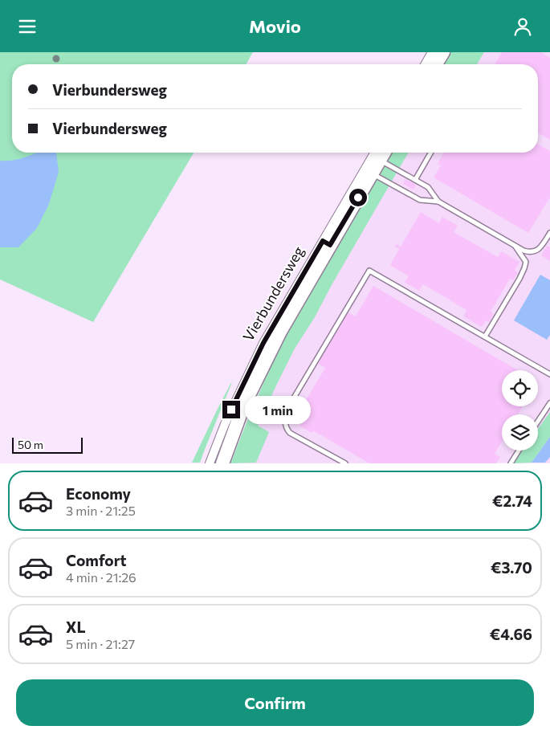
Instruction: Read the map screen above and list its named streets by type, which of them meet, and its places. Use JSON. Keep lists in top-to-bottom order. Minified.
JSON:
{"streets":{"main road":["Vierbundersweg"]},"scale_bar":"50 m","page":{"header":"Movio","banner":["Vierbundersweg","Vierbundersweg"],"bubble":"1 min","scale":"50 m","list":[{"name":"Economy","note":"3 min · 21:25","value":"€2.74"},{"name":"Comfort","note":"4 min · 21:26","value":"€3.70"},{"name":"XL","note":"5 min · 21:27","value":"€4.66"}],"buttons":"Confirm"}}
